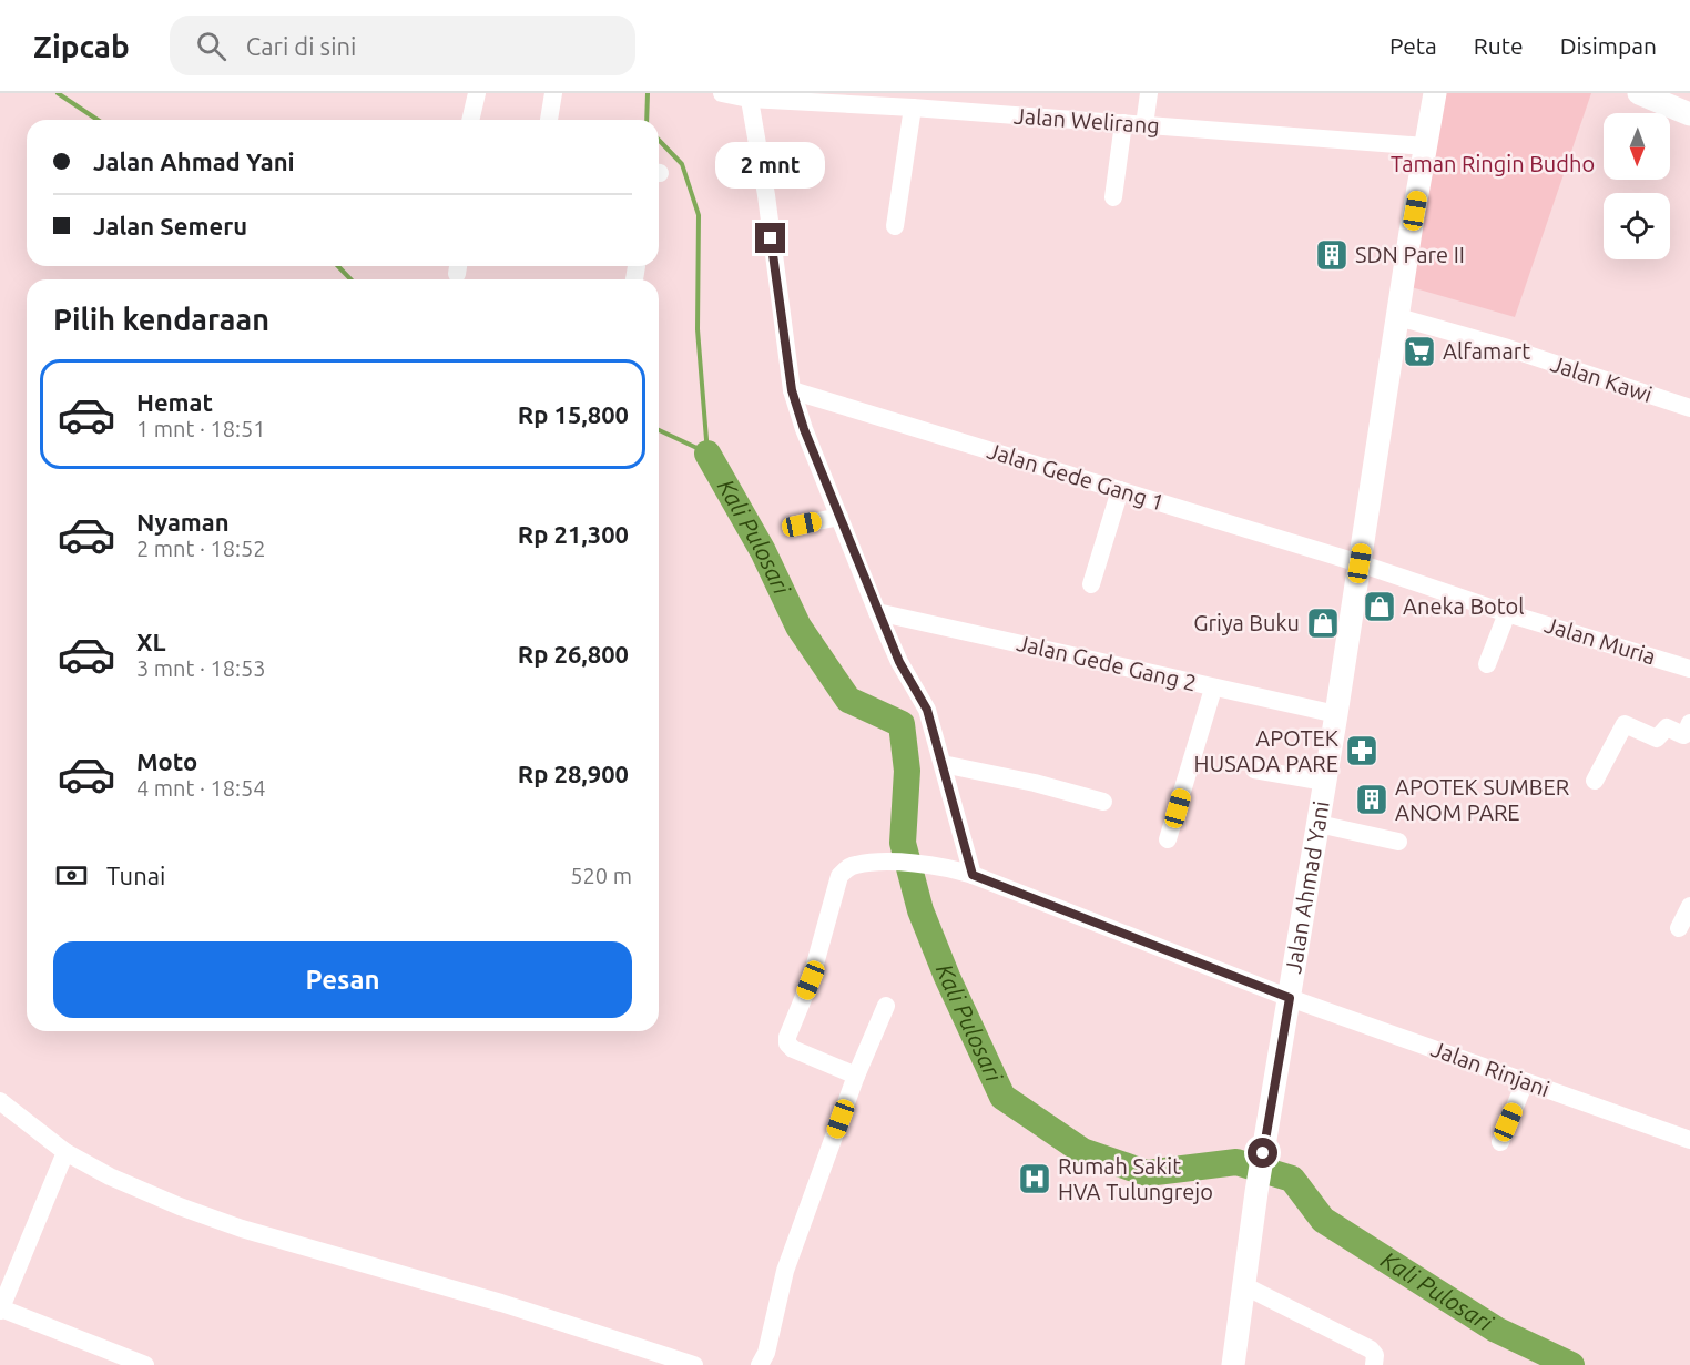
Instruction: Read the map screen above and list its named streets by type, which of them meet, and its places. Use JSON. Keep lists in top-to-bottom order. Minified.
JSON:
{"streets":{"main road":["Jalan Ahmad Yani"],"street":["Jalan Welirang","Jalan Kawi","Jalan Gede Gang 1","Jalan Muria","Jalan Gede Gang 2","Jalan Rinjani"]},"crossings":[["Jalan Welirang","Jalan Ahmad Yani"],["Jalan Kawi","Jalan Ahmad Yani"],["Jalan Gede Gang 1","Jalan Muria"],["Jalan Gede Gang 1","Jalan Ahmad Yani"],["Jalan Muria","Jalan Ahmad Yani"],["Jalan Gede Gang 2","Jalan Ahmad Yani"],["Jalan Ahmad Yani","Jalan Rinjani"]],"water":["Kali Pulosari"],"parks":["Taman Ringin Budho"],"places":{"building":["SDN Pare II","APOTEK SUMBER ANOM PARE"],"supermarket":["Alfamart"],"shop":["Aneka Botol","Griya Buku"],"pharmacy":["APOTEK HUSADA PARE"],"hospital":["Rumah Sakit HVA Tulungrejo"]},"north":"bottom","page":{"header":"Zipcab","search":"Cari di sini","nav":["Peta","Rute","Disimpan"],"banner":["Jalan Ahmad Yani","Jalan Semeru"],"bubble":"2 mnt","heading":"Pilih kendaraan","list":[{"name":"Hemat","note":"1 mnt · 18:51","value":"Rp 15,800"},{"name":"Nyaman","note":"2 mnt · 18:52","value":"Rp 21,300"},{"name":"XL","note":"3 mnt · 18:53","value":"Rp 26,800"},{"name":"Moto","note":"4 mnt · 18:54","value":"Rp 28,900"}],"pay":["Tunai","520 m"],"buttons":"Pesan"}}
